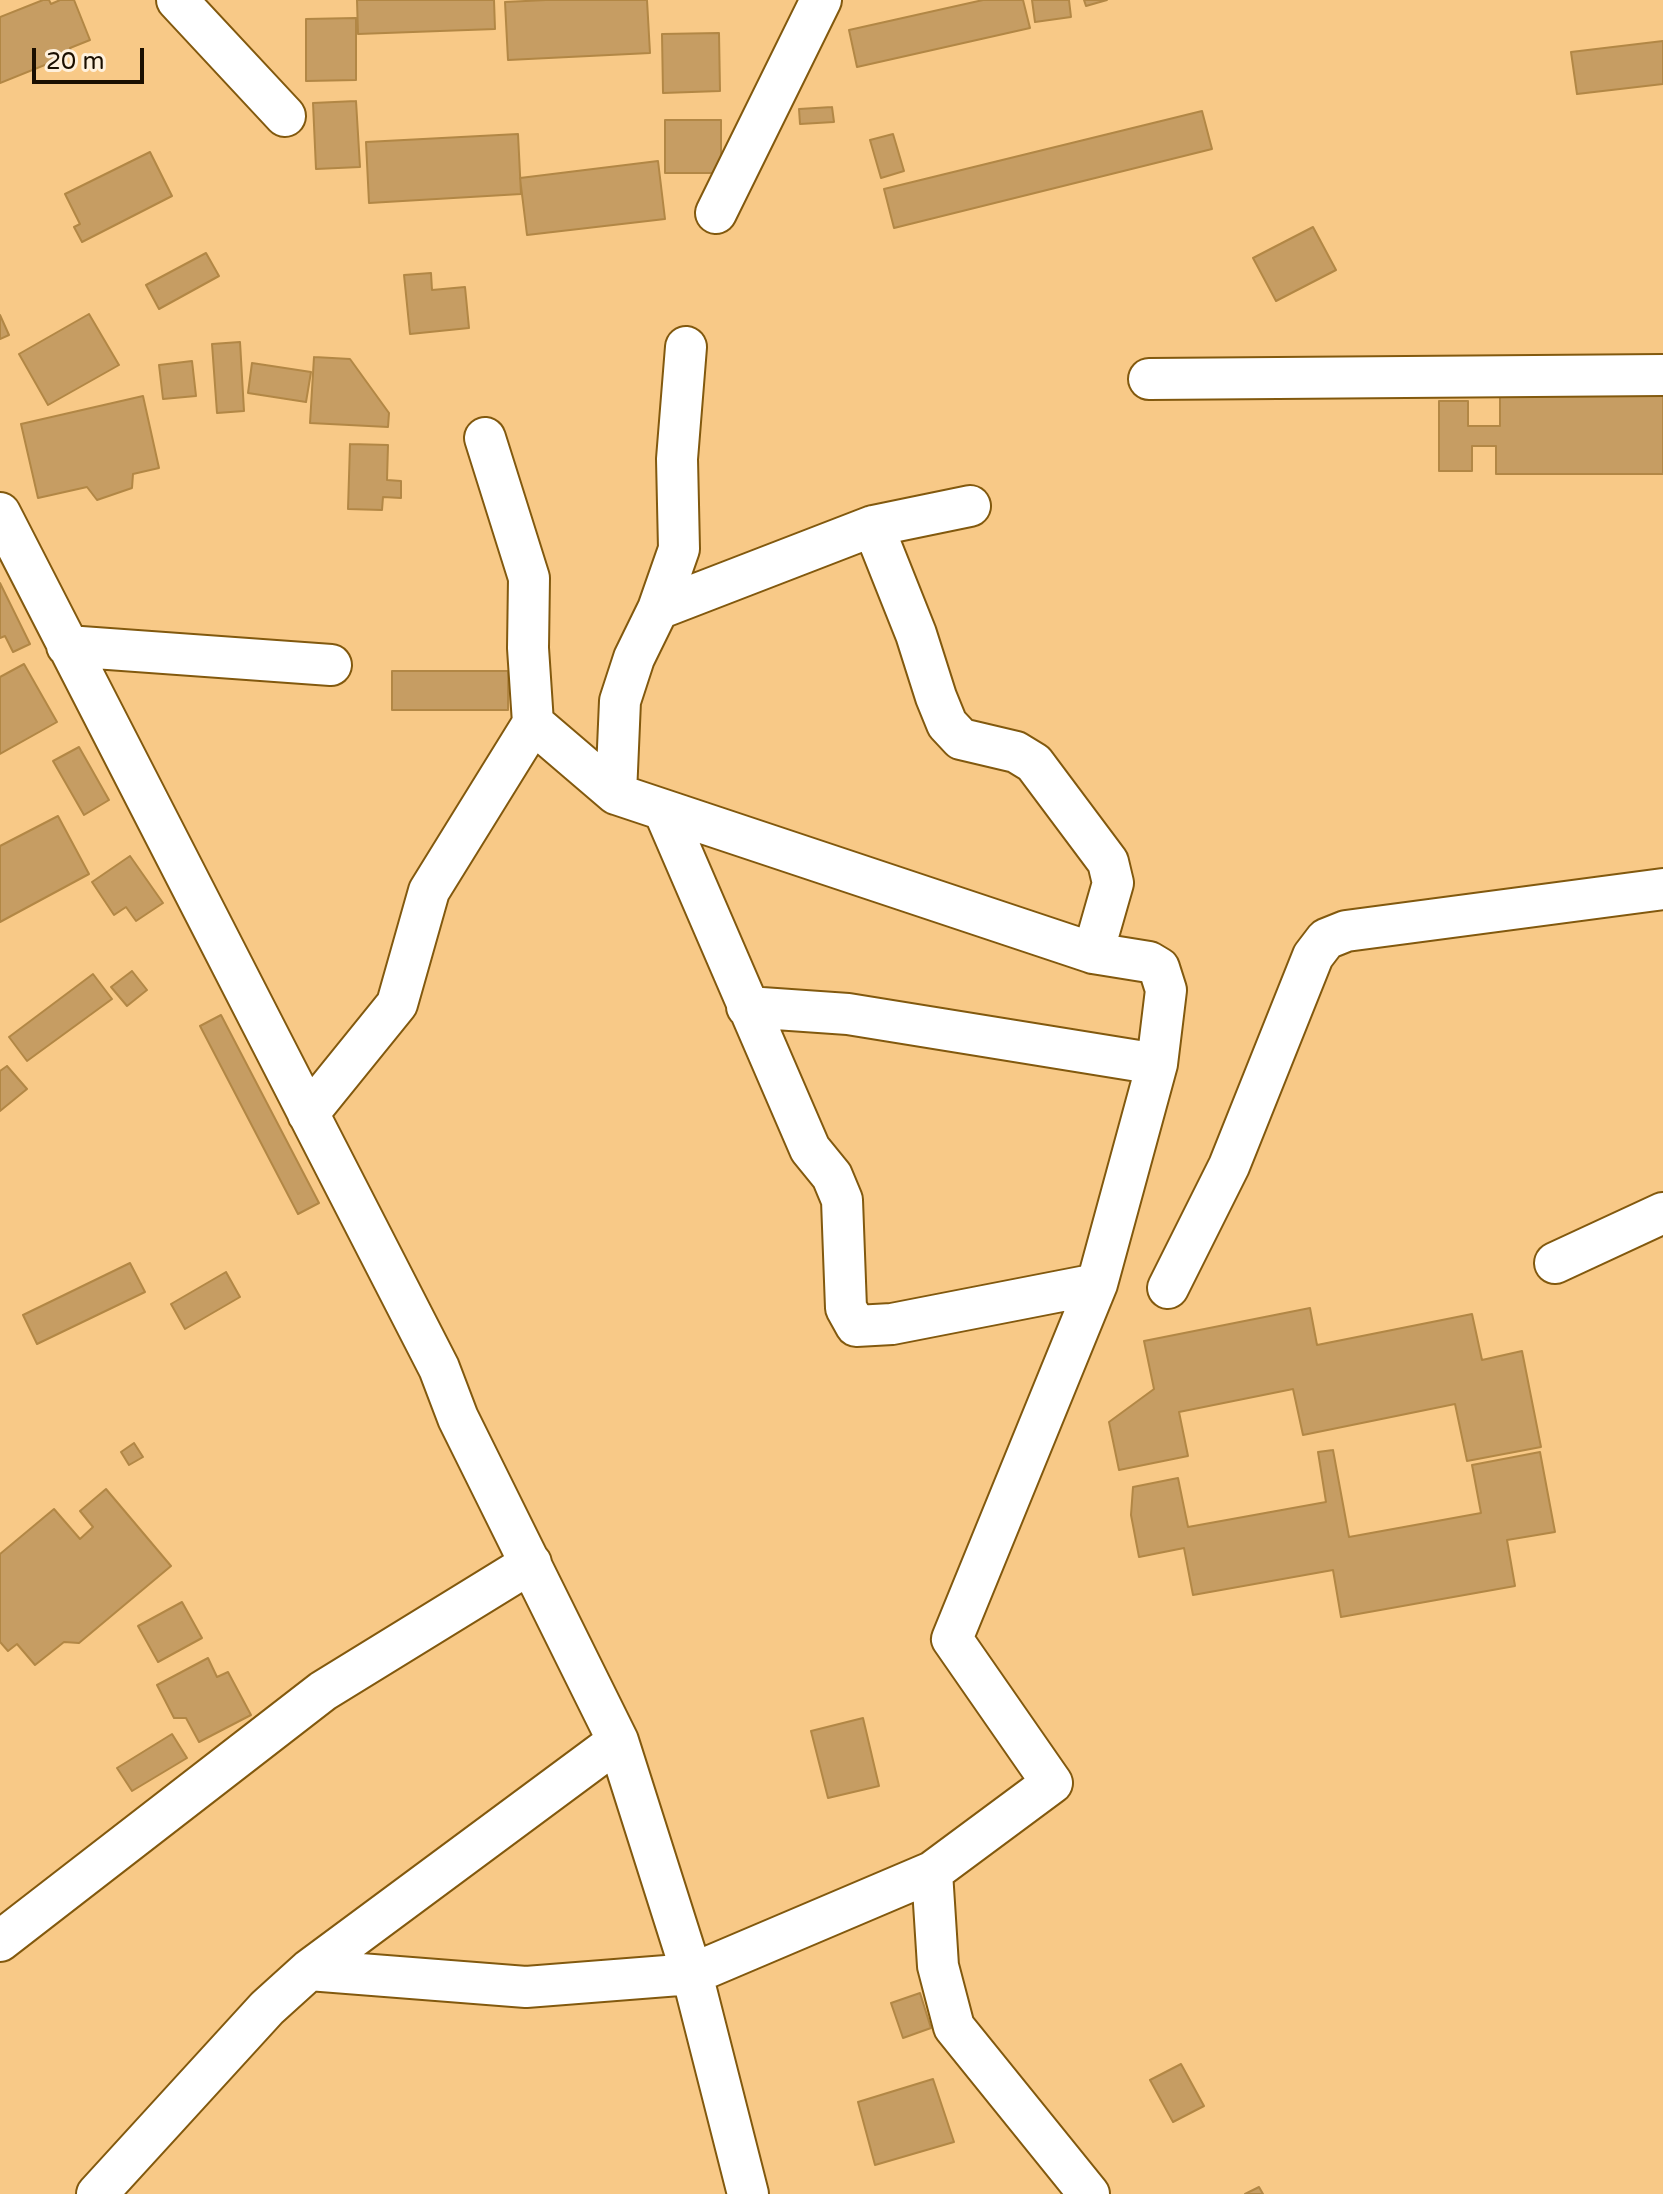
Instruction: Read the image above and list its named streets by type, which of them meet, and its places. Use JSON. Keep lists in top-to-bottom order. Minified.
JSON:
{"scale_bar":"20 m"}
